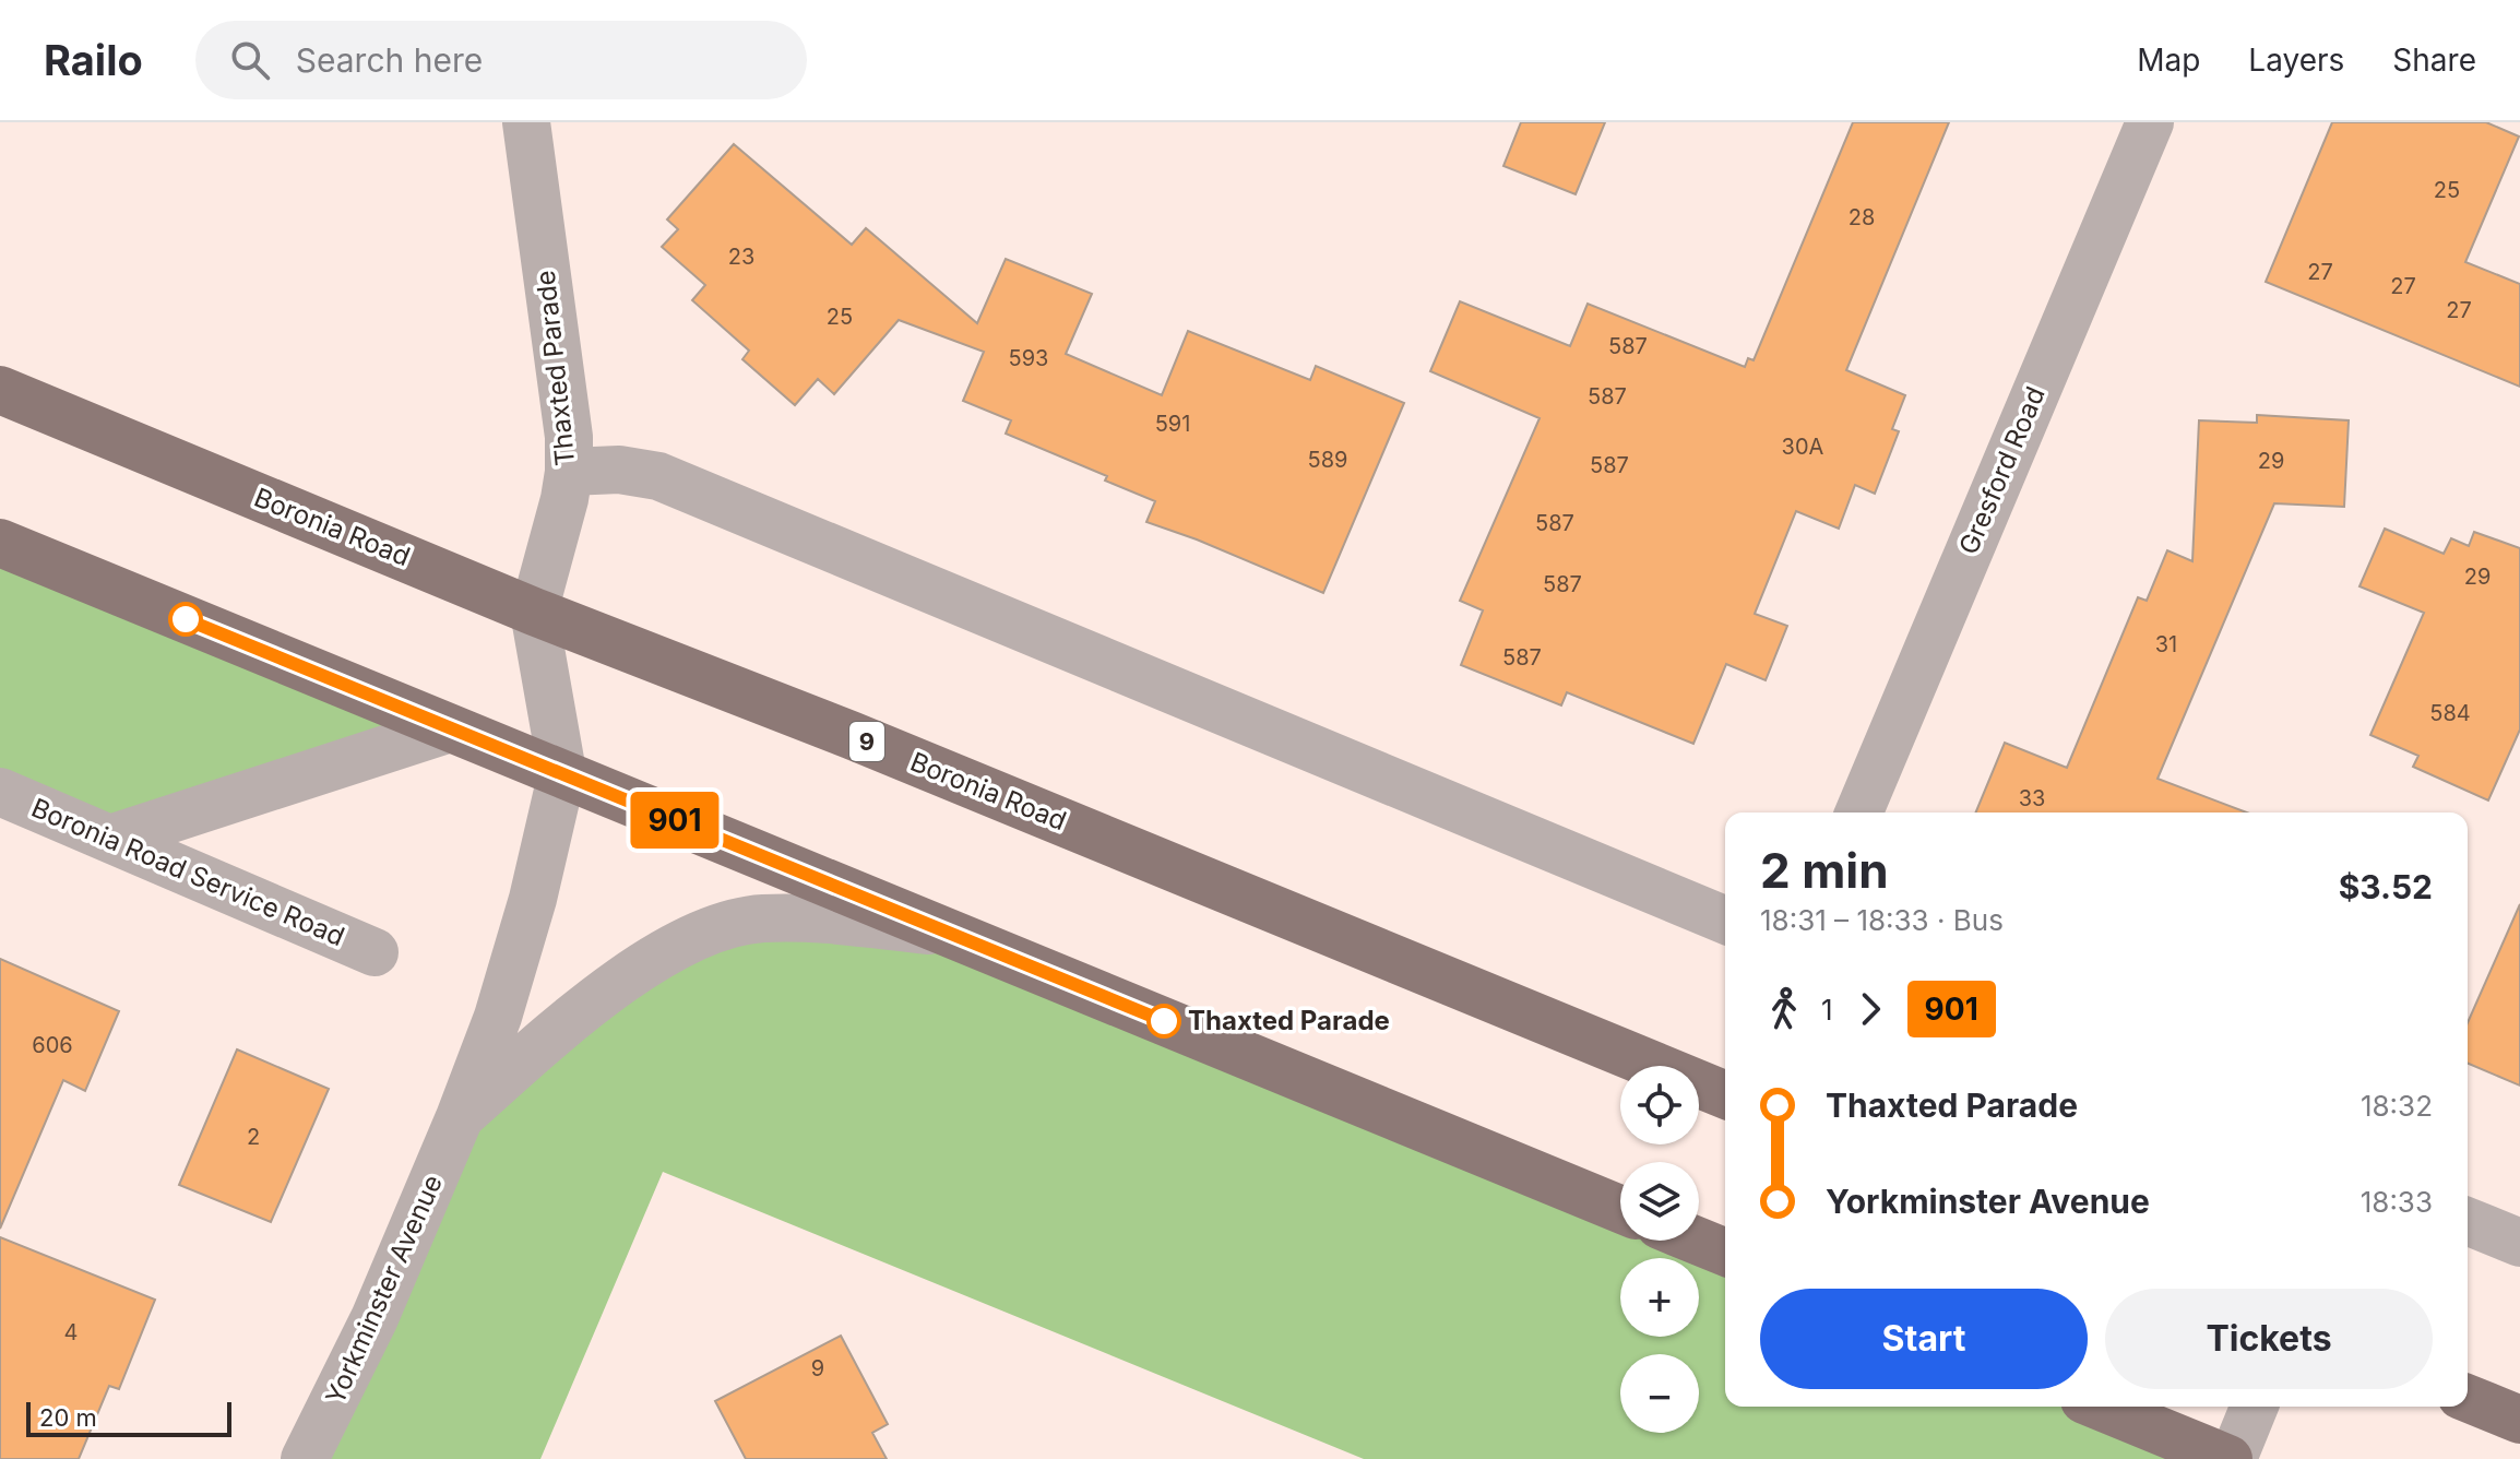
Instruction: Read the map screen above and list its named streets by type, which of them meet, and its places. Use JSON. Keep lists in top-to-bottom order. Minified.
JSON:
{"streets":{"main road":["Boronia Road","9"],"street":["Thaxted Parade","Gresford Road","Boronia Road Service Road","Yorkminster Avenue"]},"crossings":[["Thaxted Parade","Boronia Road"],["Thaxted Parade","Yorkminster Avenue"],["Boronia Road","Yorkminster Avenue"]],"places":["Thaxted Parade"],"lines":["bus line 901"],"house_numbers":["25","28","23","27","27","27","25","587","593","587","591","30A","589","29","587","587","29","587","31","587","584","33","606","2","4","9"],"scale_bar":"20 m","page":{"header":"Railo","search":"Search here","nav":["Map","Layers","Share"],"on_map":"901","heading":["2 min","18:31 – 18:33 · Bus","$3.52"],"legs":["1","901"],"list":[{"name":"Thaxted Parade","value":"18:32"},{"name":"Yorkminster Avenue","value":"18:33"}],"map_buttons":["+","−"],"buttons":["Start","Tickets"],"scale":"20 m"}}
